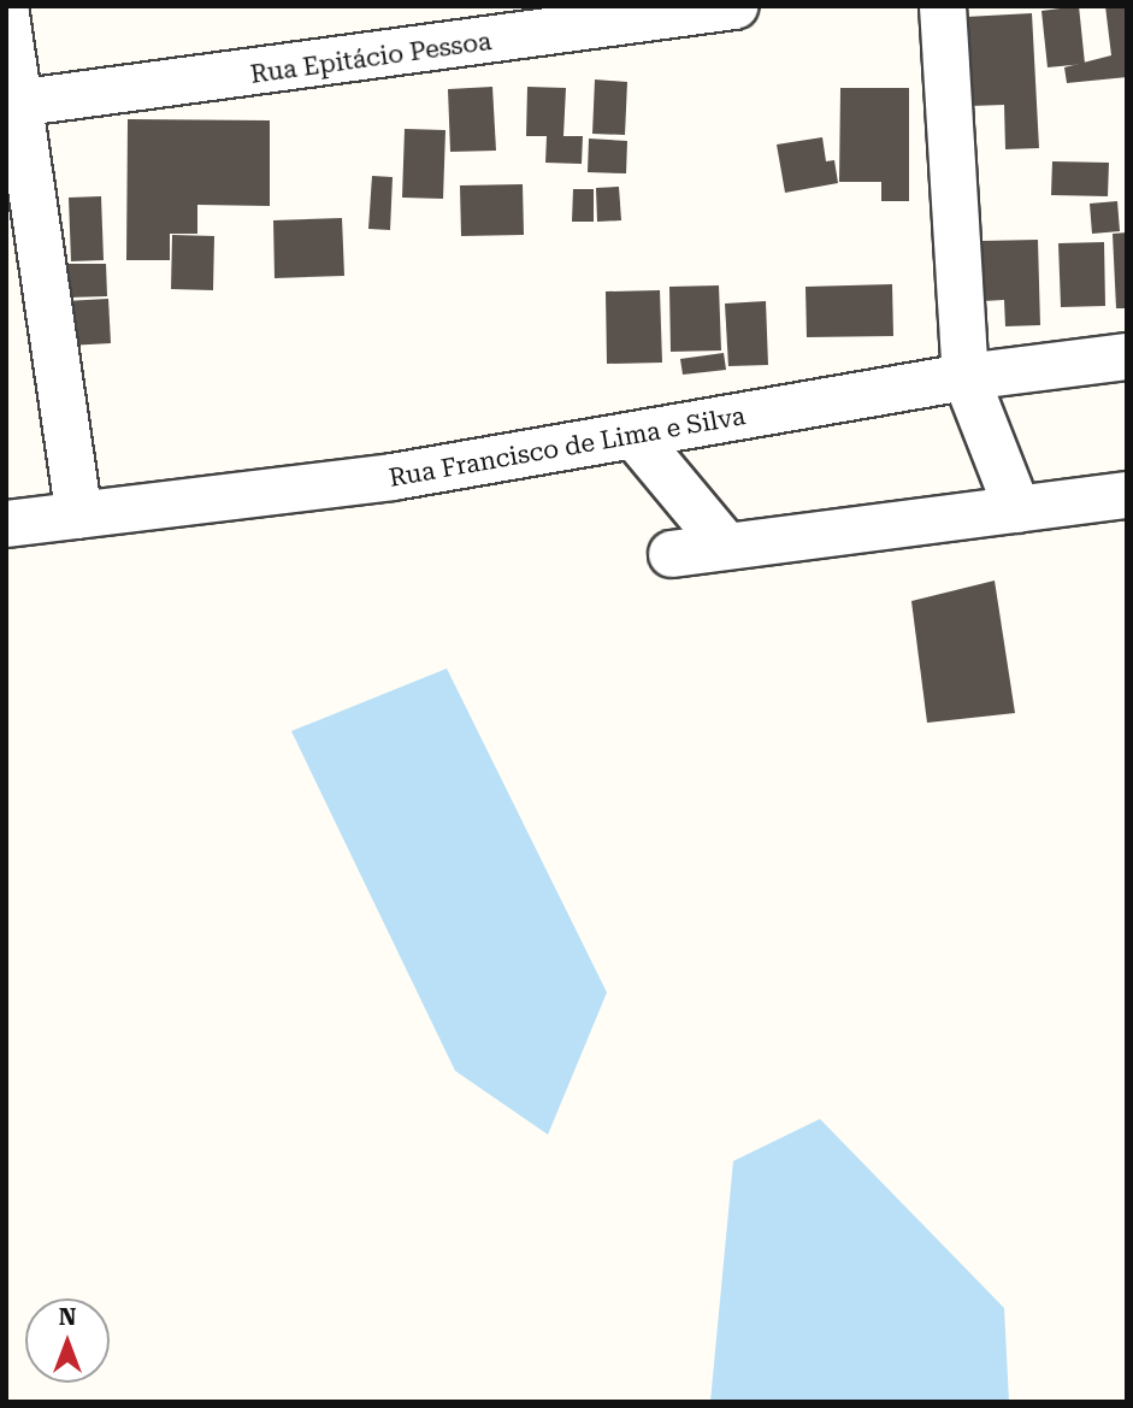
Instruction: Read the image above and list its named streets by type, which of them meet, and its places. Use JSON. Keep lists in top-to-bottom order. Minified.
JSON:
{"streets":{"street":["Rua Epitácio Pessoa","Rua Francisco de Lima e Silva"]},"north":"top"}
